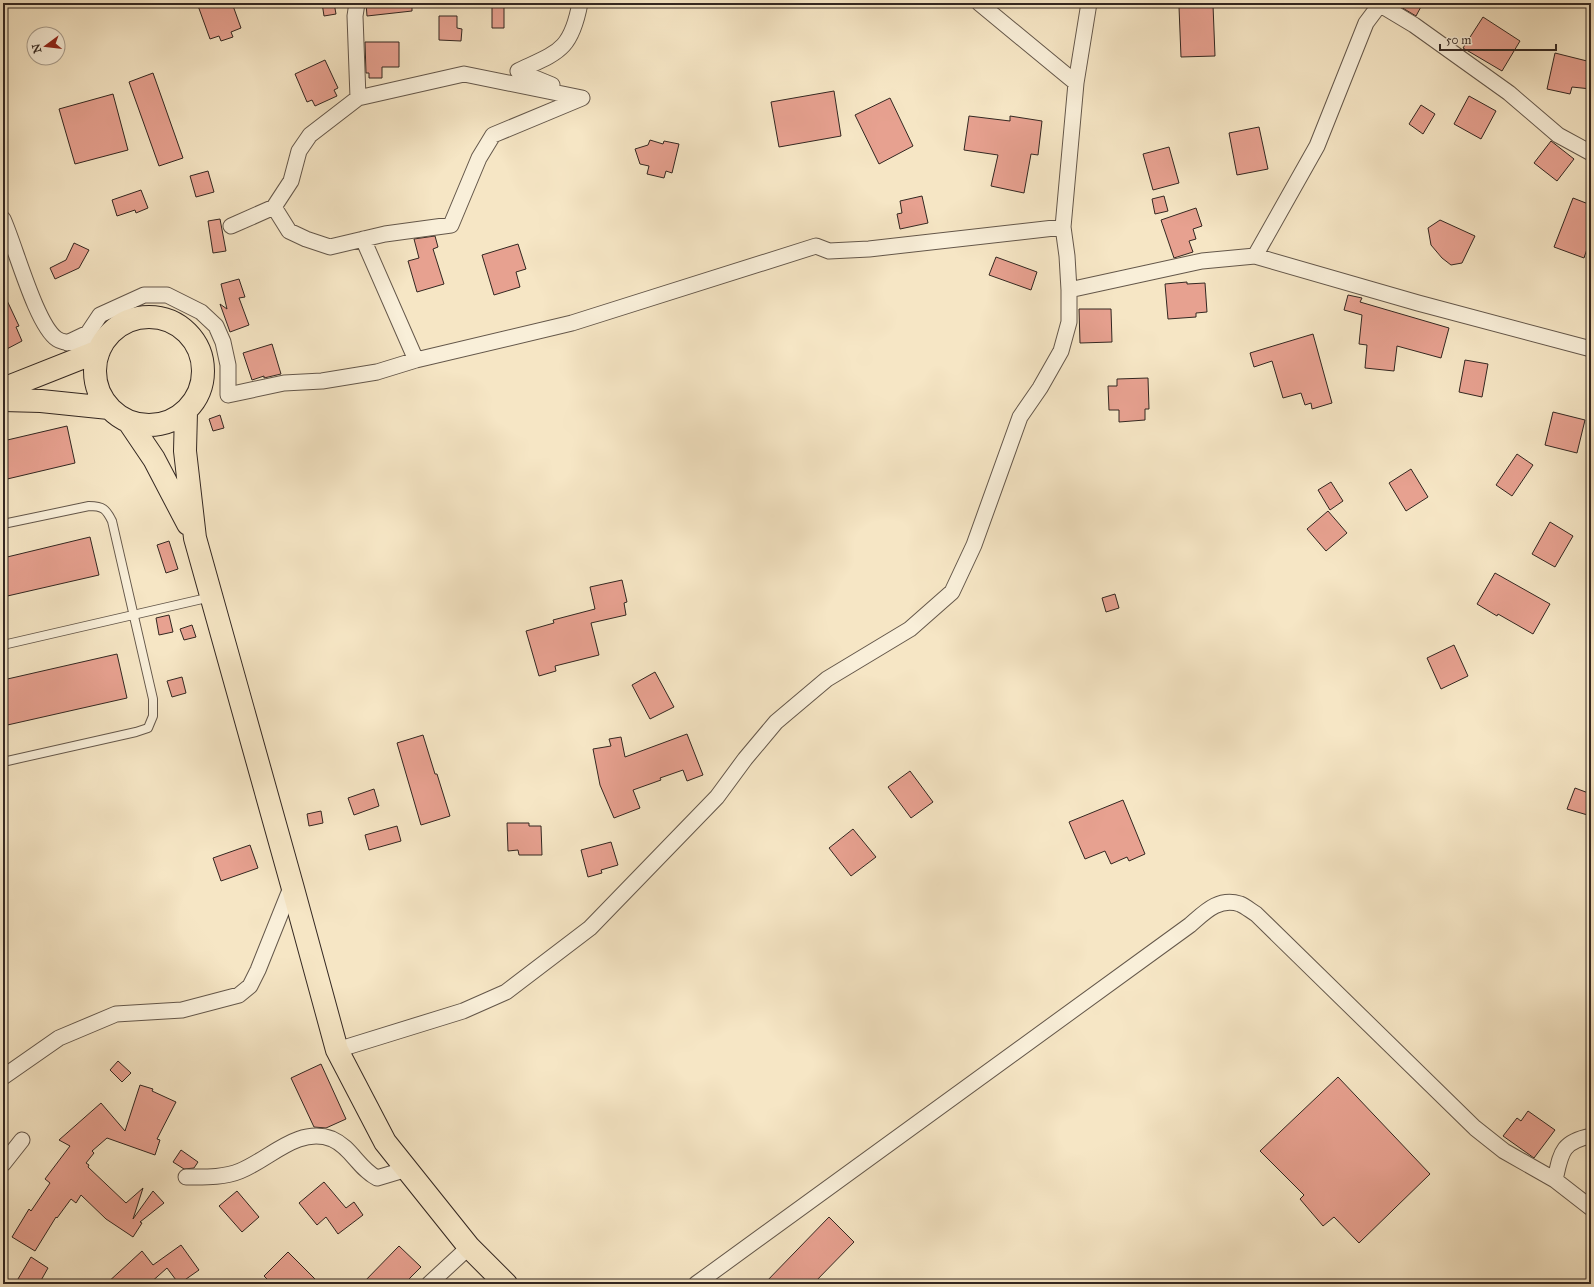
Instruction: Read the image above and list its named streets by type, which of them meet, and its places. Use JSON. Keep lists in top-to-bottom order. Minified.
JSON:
{"scale_bar":"50 m","north":"left"}
